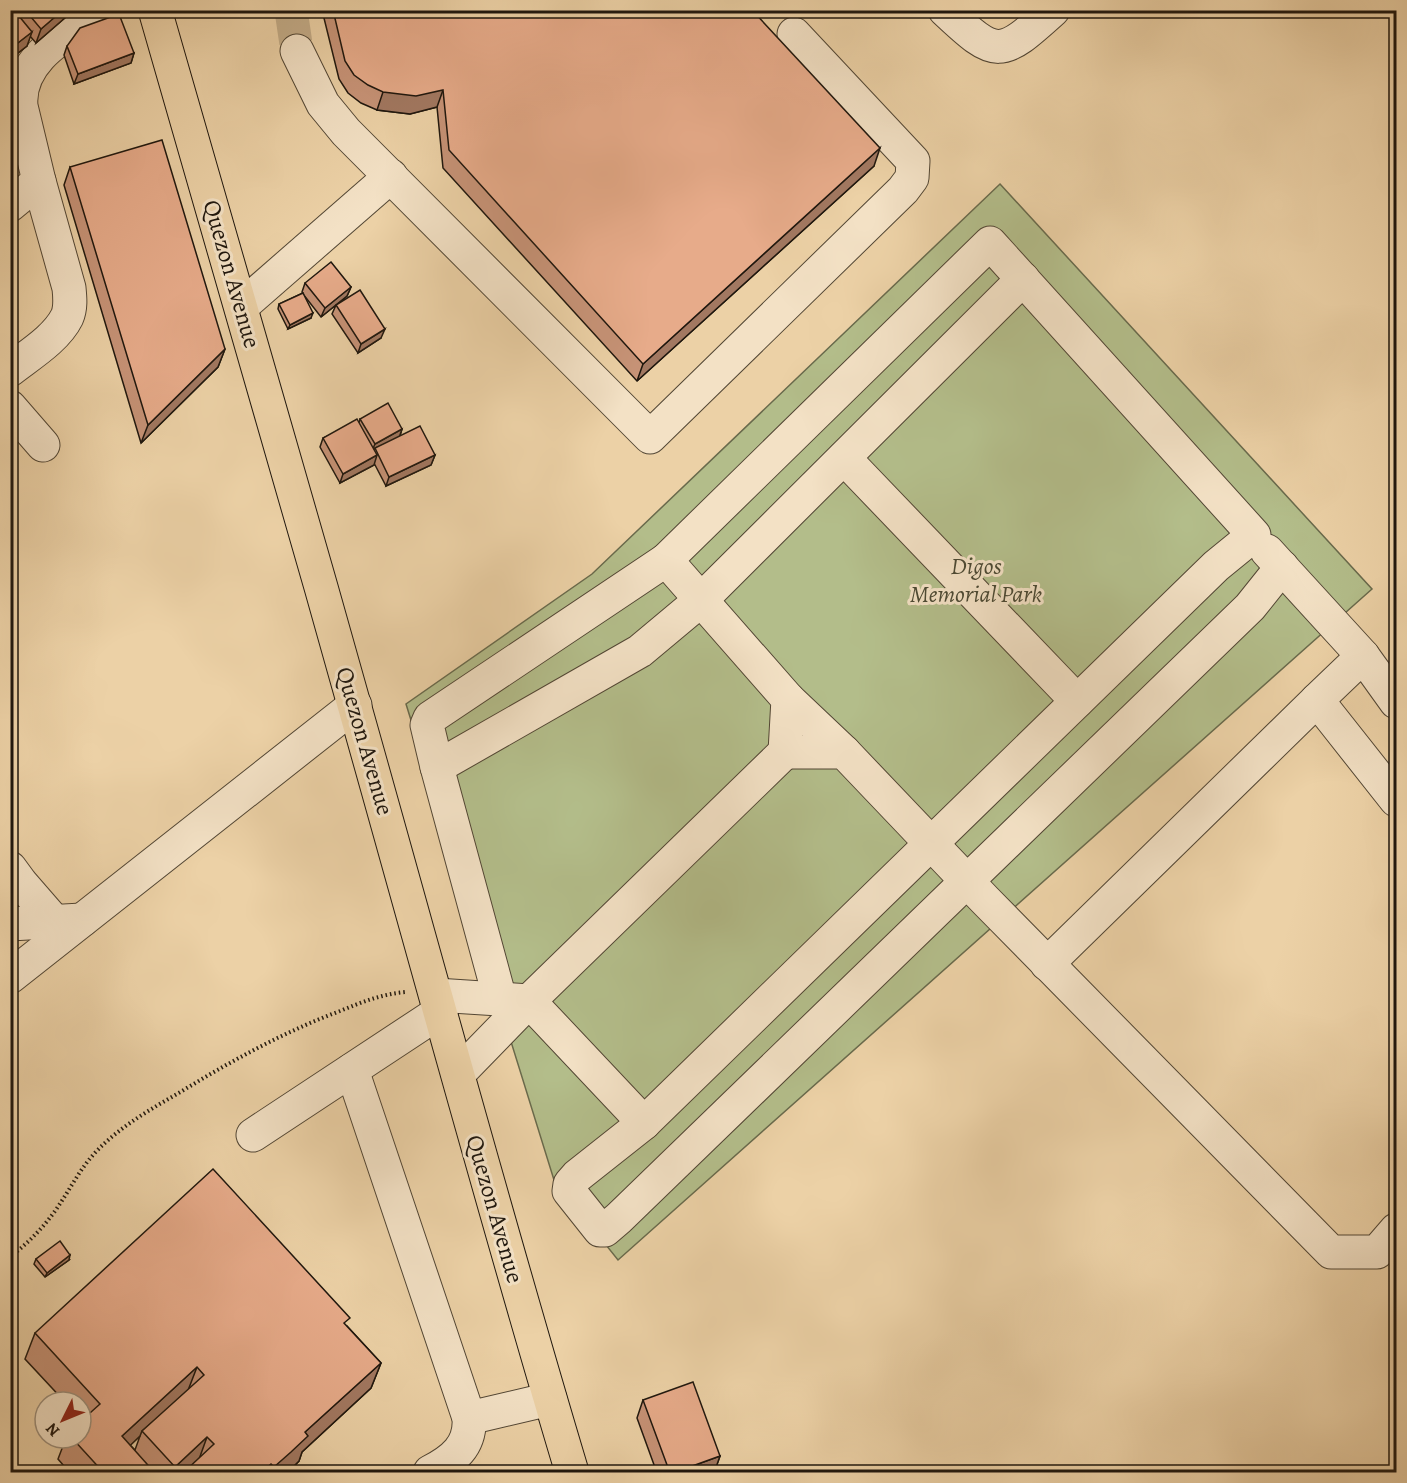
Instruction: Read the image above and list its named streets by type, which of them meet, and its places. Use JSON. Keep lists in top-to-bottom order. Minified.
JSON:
{"streets":{"main road":["Quezon Avenue"]},"parks":["Digos Memorial Park"],"north":"bottom left"}
